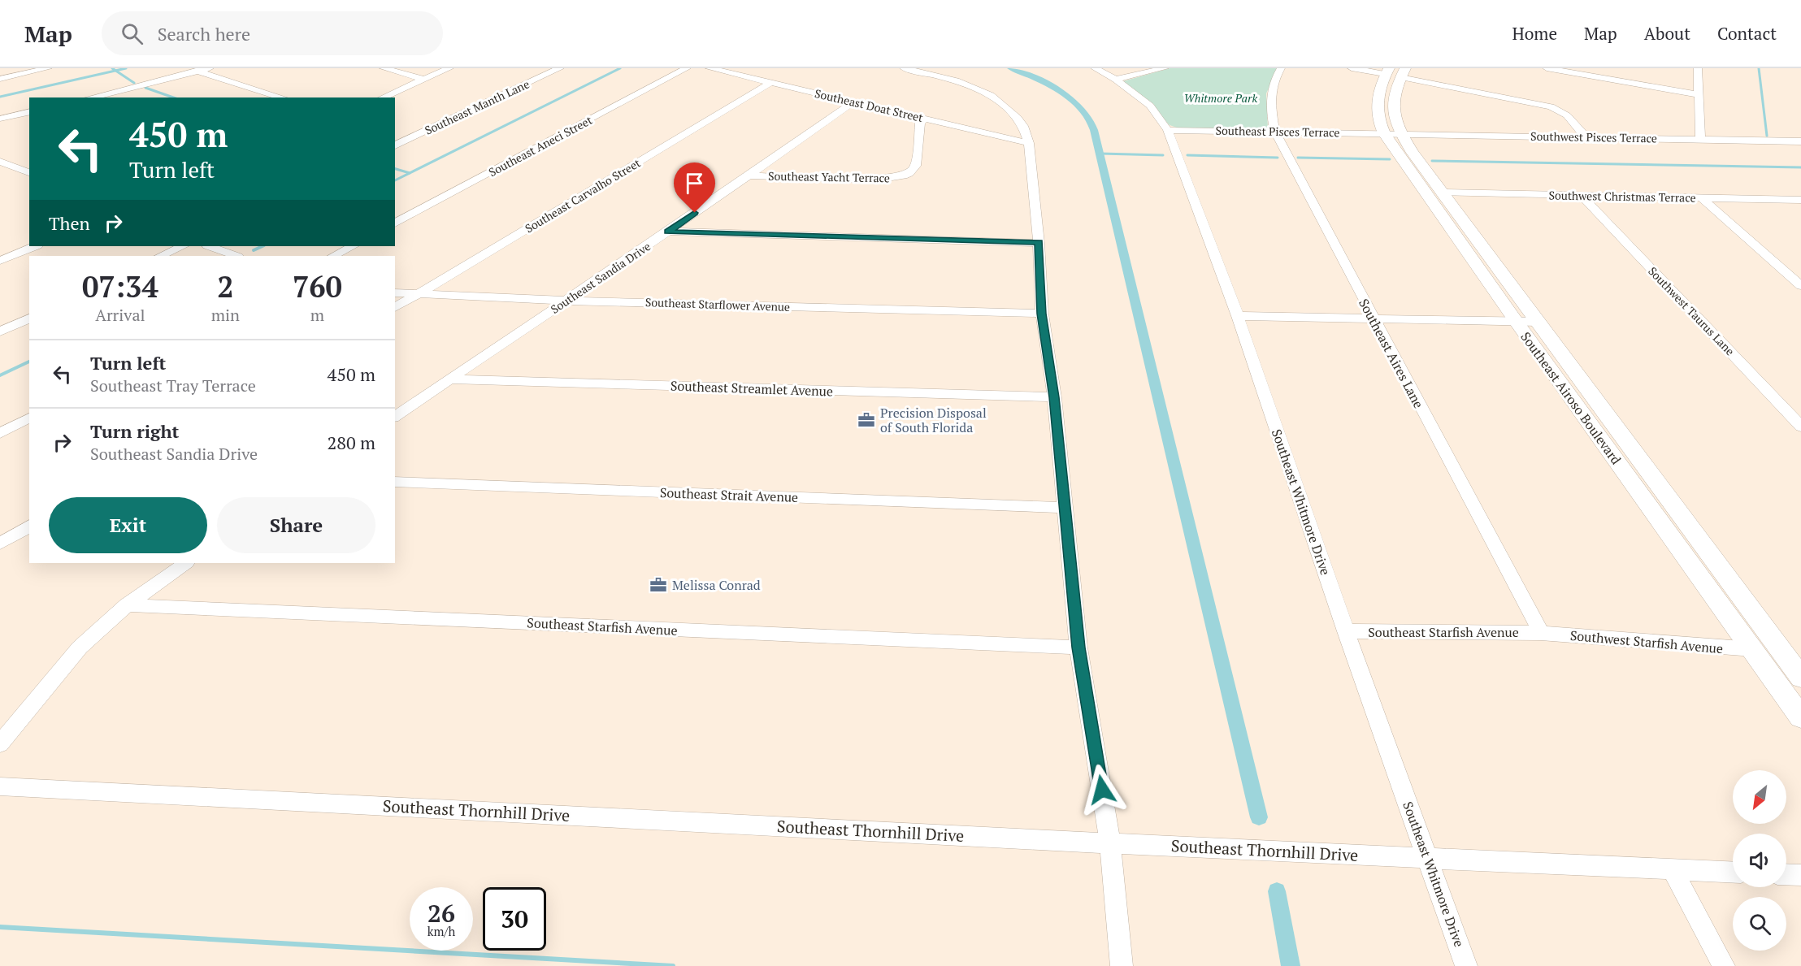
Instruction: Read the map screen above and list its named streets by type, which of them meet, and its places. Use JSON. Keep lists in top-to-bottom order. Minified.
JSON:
{"streets":{"main road":["Southeast Airoso Boulevard"],"street":["Southeast Doat Street","Southeast Manth Lane","Southeast Pisces Terrace","Southwest Pisces Terrace","Southeast Aneci Street","Southeast Yacht Terrace","Southeast Carvalho Street","Southwest Christmas Terrace","Southeast Sandia Drive","Southeast Starflower Avenue","Southwest Taurus Lane","Southeast Aires Lane","Southeast Streamlet Avenue","Southeast Strait Avenue","Southeast Whitmore Drive","Southeast Starfish Avenue","Southwest Starfish Avenue","Southeast Thornhill Drive"]},"crossings":[["Southeast Doat Street","Southeast Yacht Terrace"],["Southeast Doat Street","Southeast Carvalho Street"],["Southeast Doat Street","Southeast Sandia Drive"],["Southeast Pisces Terrace","Southwest Pisces Terrace"],["Southeast Pisces Terrace","Southeast Aires Lane"],["Southeast Pisces Terrace","Southeast Airoso Boulevard"],["Southeast Pisces Terrace","Southeast Whitmore Drive"],["Southwest Pisces Terrace","Southeast Airoso Boulevard"],["Southeast Yacht Terrace","Southeast Sandia Drive"],["Southeast Carvalho Street","Southeast Starflower Avenue"],["Southwest Christmas Terrace","Southwest Taurus Lane"],["Southwest Christmas Terrace","Southeast Airoso Boulevard"],["Southeast Sandia Drive","Southeast Starflower Avenue"],["Southeast Sandia Drive","Southeast Streamlet Avenue"],["Southeast Aires Lane","Southeast Starfish Avenue"],["Southeast Aires Lane","Southwest Starfish Avenue"],["Southeast Airoso Boulevard","Southwest Starfish Avenue"],["Southeast Whitmore Drive","Southeast Starfish Avenue"],["Southeast Whitmore Drive","Southeast Thornhill Drive"],["Southeast Starfish Avenue","Southwest Starfish Avenue"]],"parks":["Whitmore Park"],"places":{"office":["Precision Disposal of South Florida","Melissa Conrad"]},"north":"bottom left","page":{"header":"Map","search":"Search here","nav":["Home","Map","About","Contact"],"turn":["450 m","Turn left"],"then":"Then","eta":["07:34","Arrival","2","min","760","m"],"list":[{"name":"Turn left","note":"Southeast Tray Terrace","value":"450 m"},{"name":"Turn right","note":"Southeast Sandia Drive","value":"280 m"}],"buttons":["Exit","Share"],"speed":"26 km/h","limit":"30"}}
